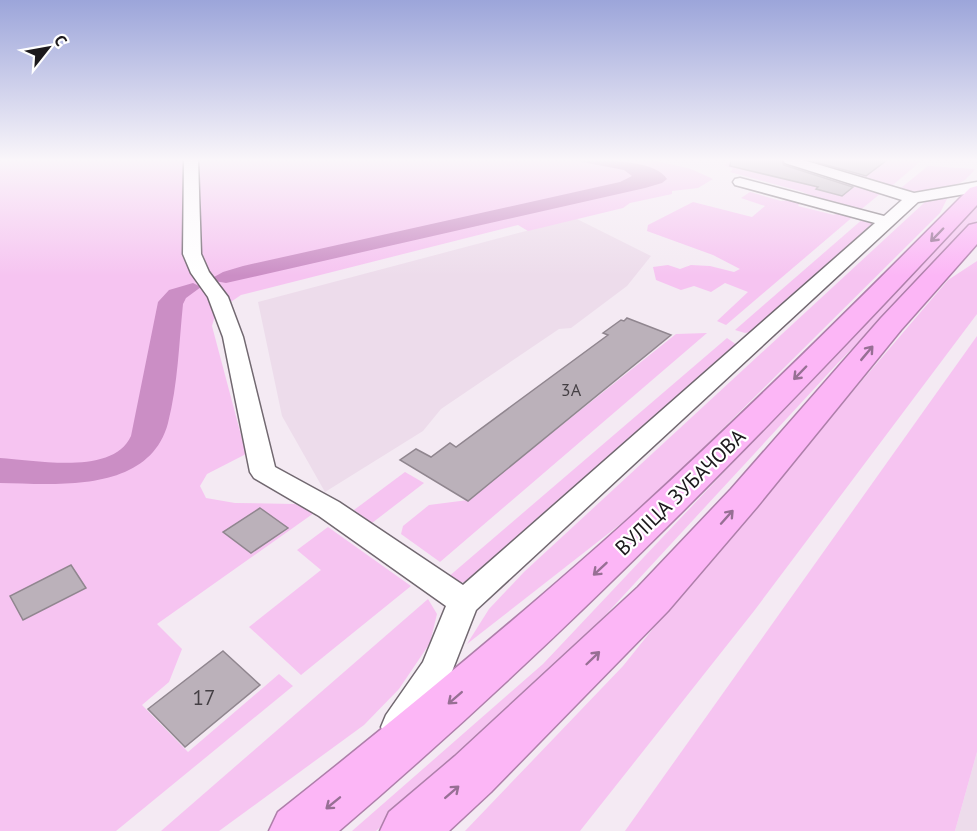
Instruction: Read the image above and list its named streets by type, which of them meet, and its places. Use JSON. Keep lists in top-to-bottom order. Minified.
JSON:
{"streets":{"highway":["ВУЛІЦА ЗУБАЧОВА"]},"house_numbers":["3А","17"],"north":"top right"}
